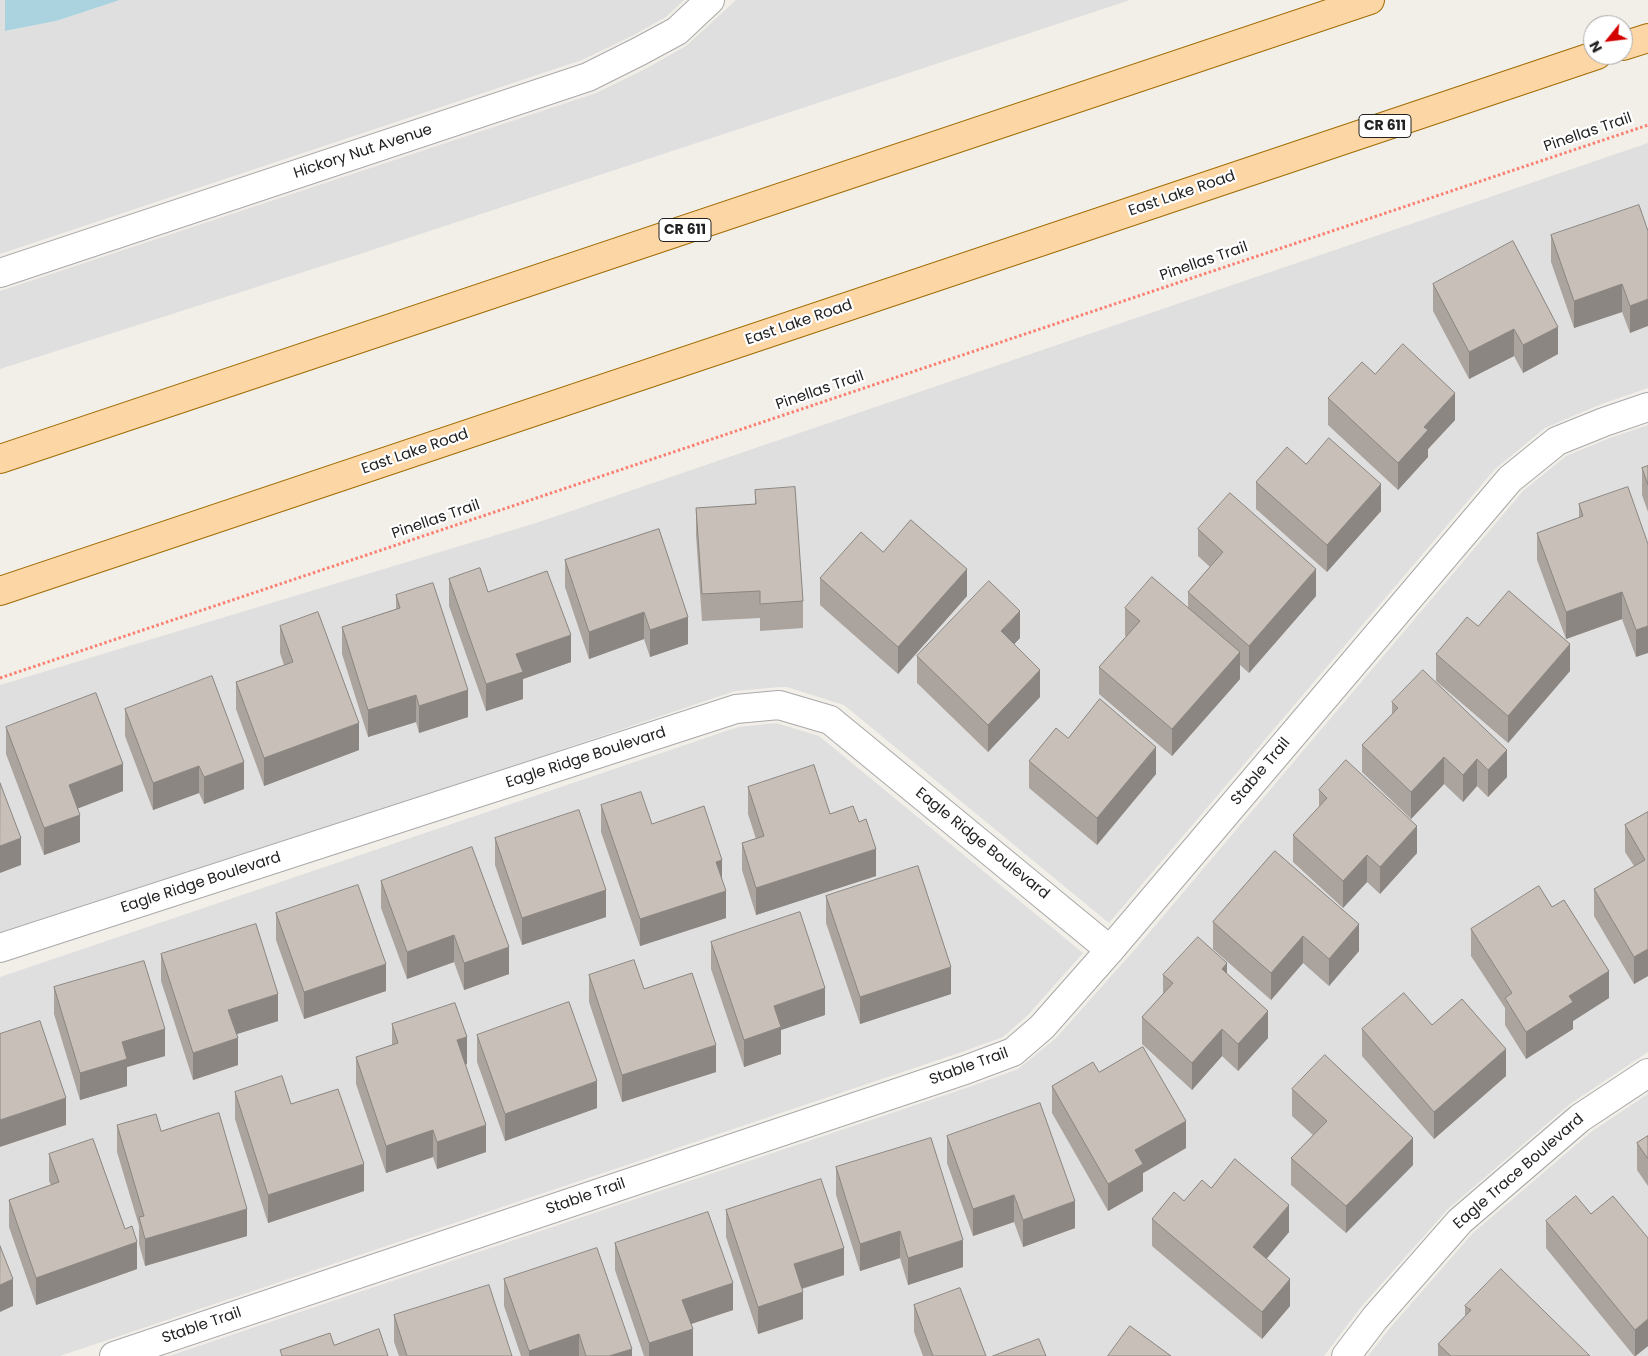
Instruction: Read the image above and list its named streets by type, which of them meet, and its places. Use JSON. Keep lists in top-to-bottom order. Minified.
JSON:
{"streets":{"main road":["CR 611","East Lake Road"],"street":["Hickory Nut Avenue","Eagle Ridge Boulevard","Stable Trail","Eagle Trace Boulevard"],"path":["Pinellas Trail"]},"crossings":[["Eagle Ridge Boulevard","Stable Trail"]],"north":"bottom left"}
